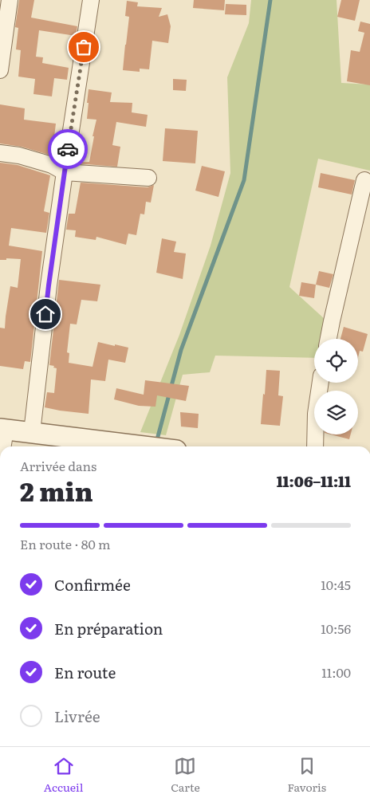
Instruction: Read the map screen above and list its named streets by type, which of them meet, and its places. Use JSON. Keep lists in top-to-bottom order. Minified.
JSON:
{"page":{"heading":["2 min","Arrivée dans","11:06–11:11"],"bar":"En route · 80 m","list":[["Confirmée","10:45"],["En préparation","10:56"],["En route","11:00"],"Livrée"],"tabs":["Accueil","Carte","Favoris"]}}
